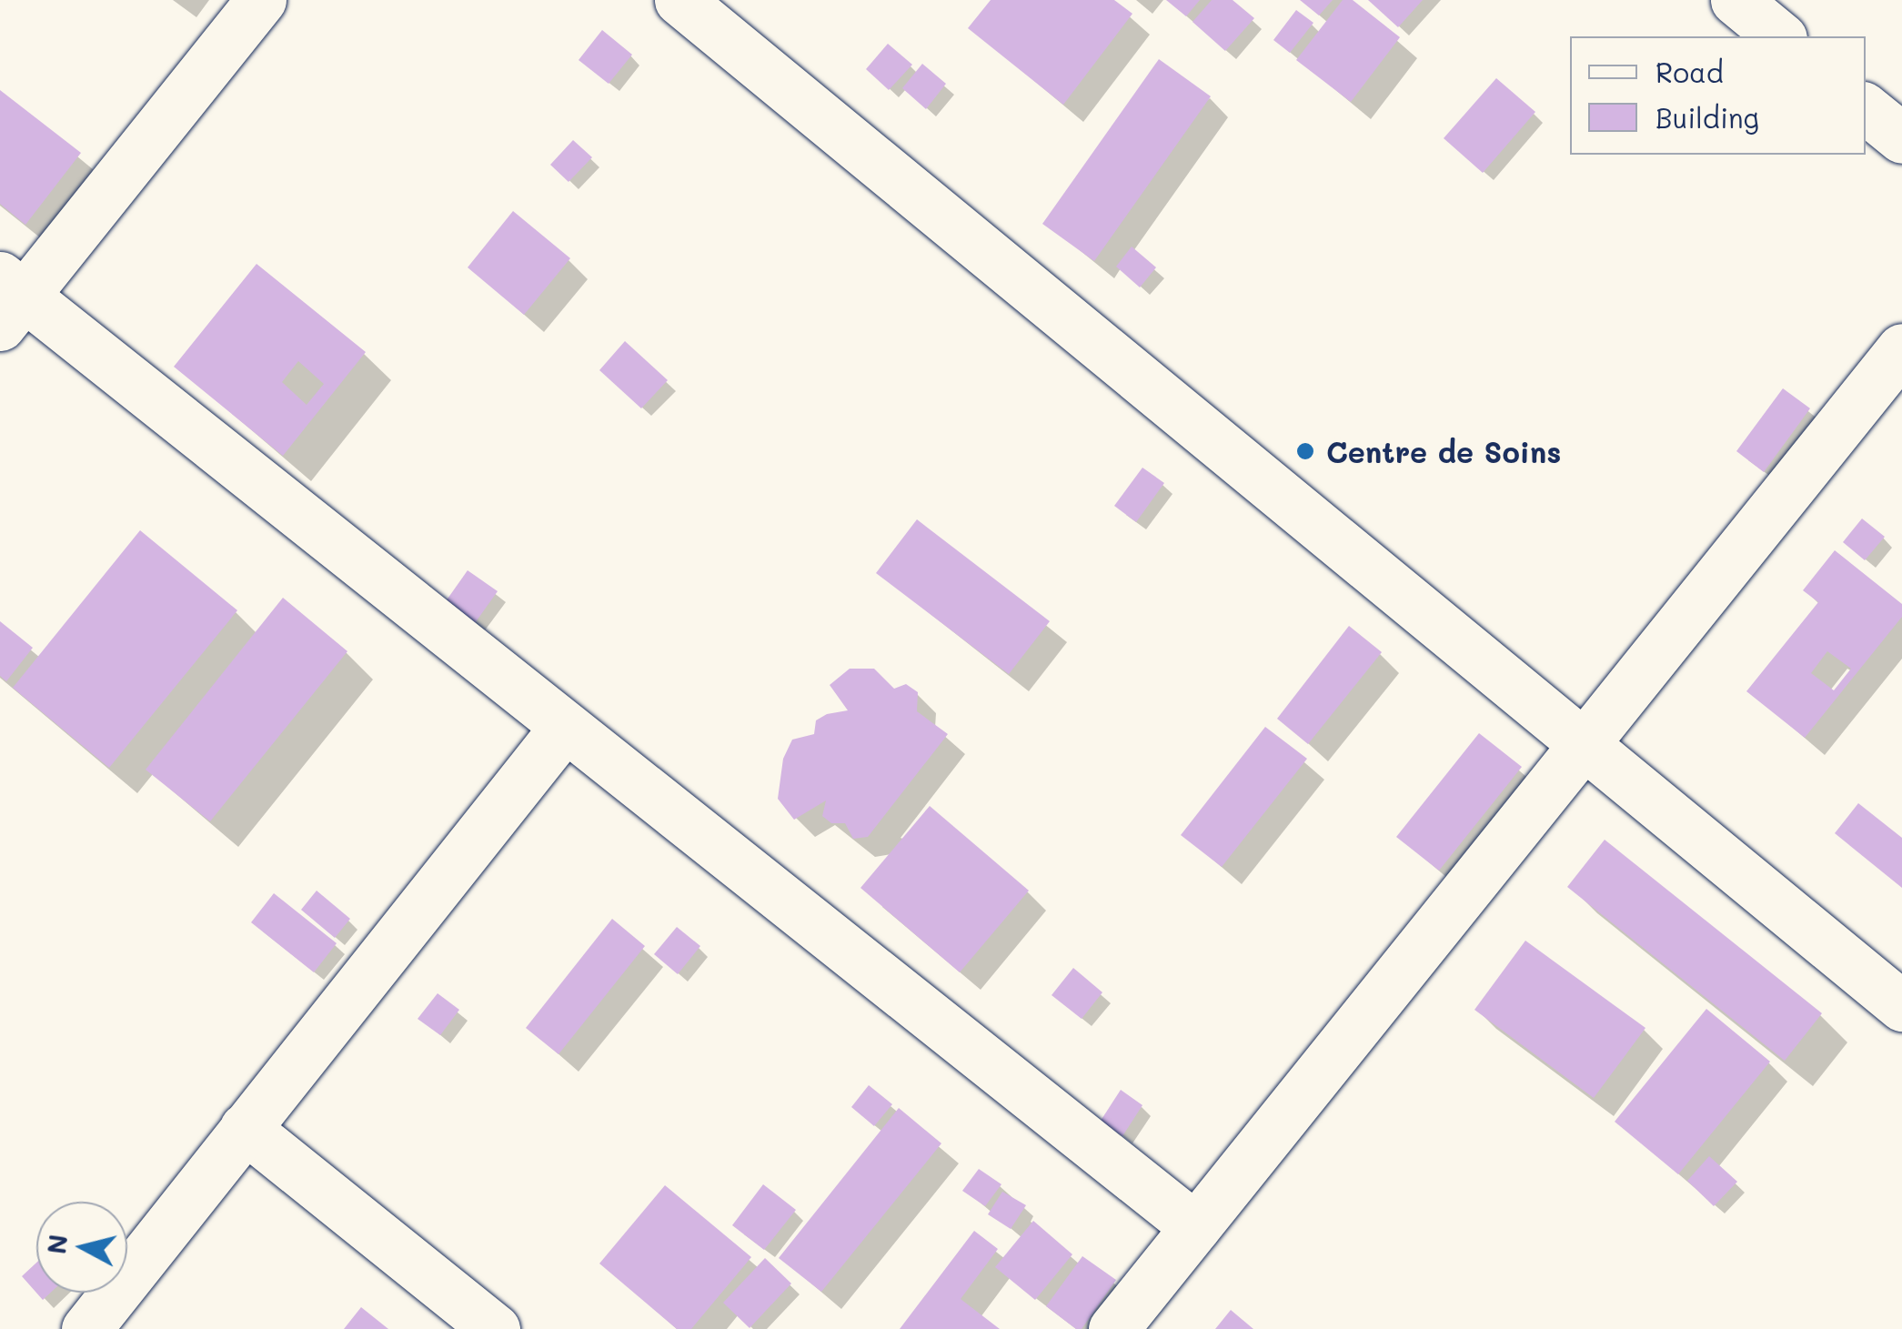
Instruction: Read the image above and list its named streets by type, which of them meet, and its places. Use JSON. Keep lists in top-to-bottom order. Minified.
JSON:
{"places":["Centre de Soins"],"legend":["Road","Building"],"north":"left"}
